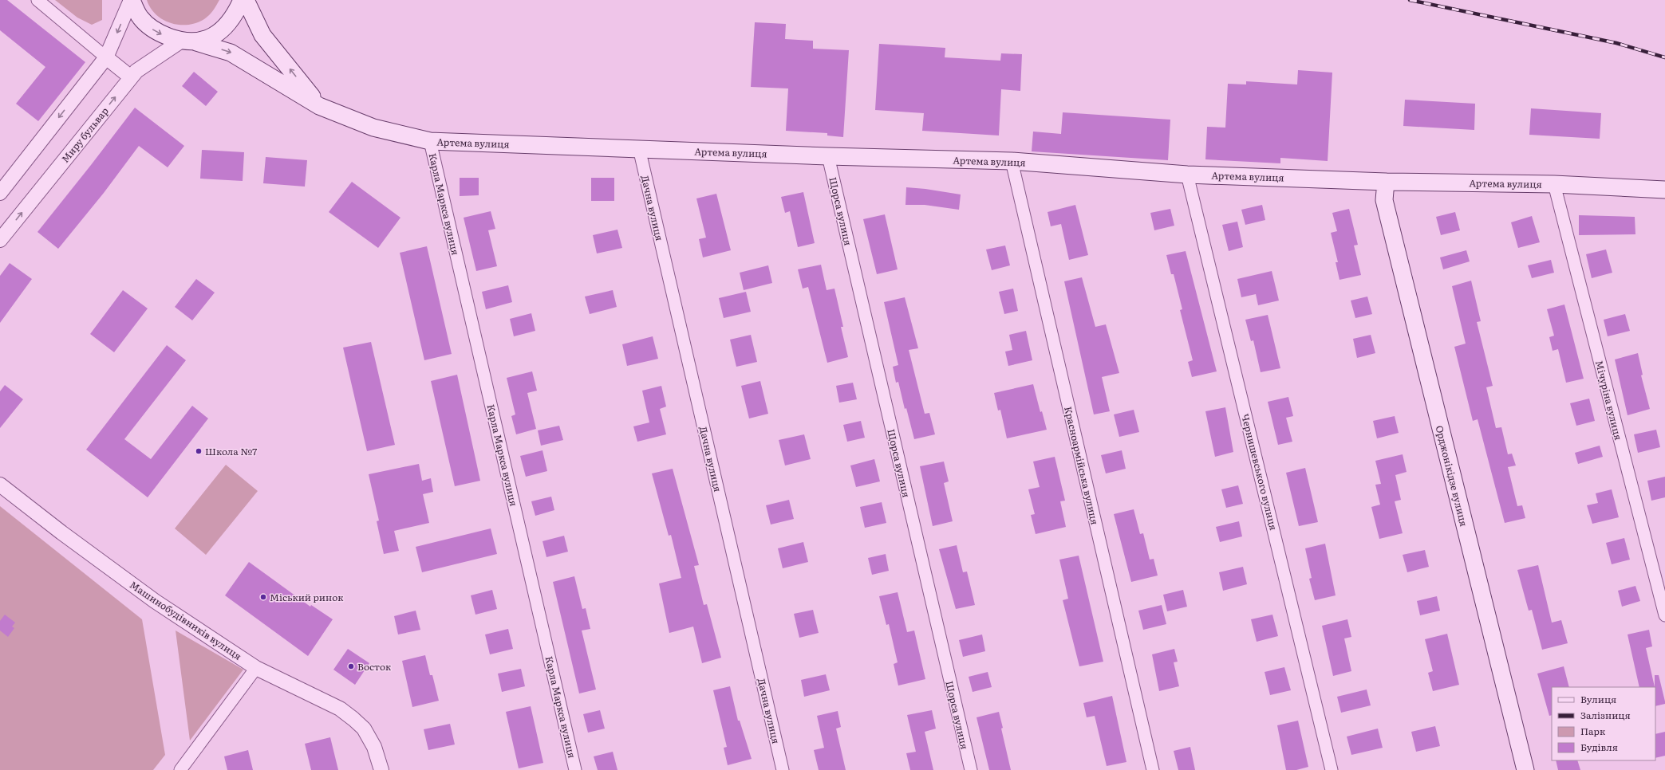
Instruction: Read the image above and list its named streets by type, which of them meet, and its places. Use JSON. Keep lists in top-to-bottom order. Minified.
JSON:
{"streets":{"main road":["Артема вулиця","Орджонікідзе вулиця"],"street":["Миру бульвар","Карла Маркса вулиця","Дачна вулиця","Щорса вулиця","Мічуріна вулиця","Красноармійська вулиця","Чернишевського вулиця","Машинобудівників вулиця"]},"crossings":[["Миру бульвар","Артема вулиця"],["Артема вулиця","Карла Маркса вулиця"],["Артема вулиця","Дачна вулиця"],["Артема вулиця","Щорса вулиця"],["Артема вулиця","Мічуріна вулиця"],["Артема вулиця","Красноармійська вулиця"],["Артема вулиця","Чернишевського вулиця"],["Артема вулиця","Орджонікідзе вулиця"]],"places":["Школа №7","Міський ринок","Восток"],"legend":["Вулиця","Залізниця","Парк","Будівля"]}
